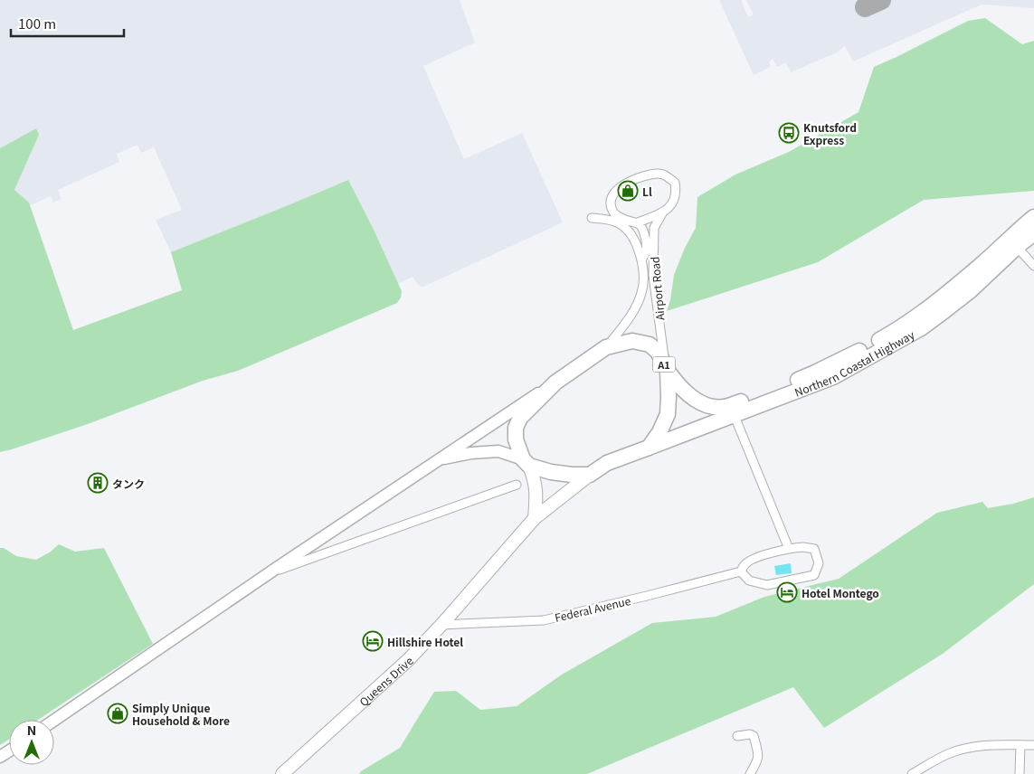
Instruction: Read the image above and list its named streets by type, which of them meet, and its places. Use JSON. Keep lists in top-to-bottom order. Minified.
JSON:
{"streets":{"highway":["Northern Coastal Highway","A1"],"main road":["Queens Drive"],"street":["Airport Road","Federal Avenue"]},"crossings":[["Airport Road","Northern Coastal Highway"],["Airport Road","A1"],["Airport Road","Queens Drive"],["Northern Coastal Highway","A1"],["Northern Coastal Highway","Queens Drive"],["A1","Queens Drive"],["Federal Avenue","Queens Drive"]],"places":{"bus stop":["Knutsford Express"],"shop":["Ll","Simply Unique Household & More"],"building":["タンク"],"hotel":["Hotel Montego","Hillshire Hotel"]},"scale_bar":"100 m","north":"top"}
